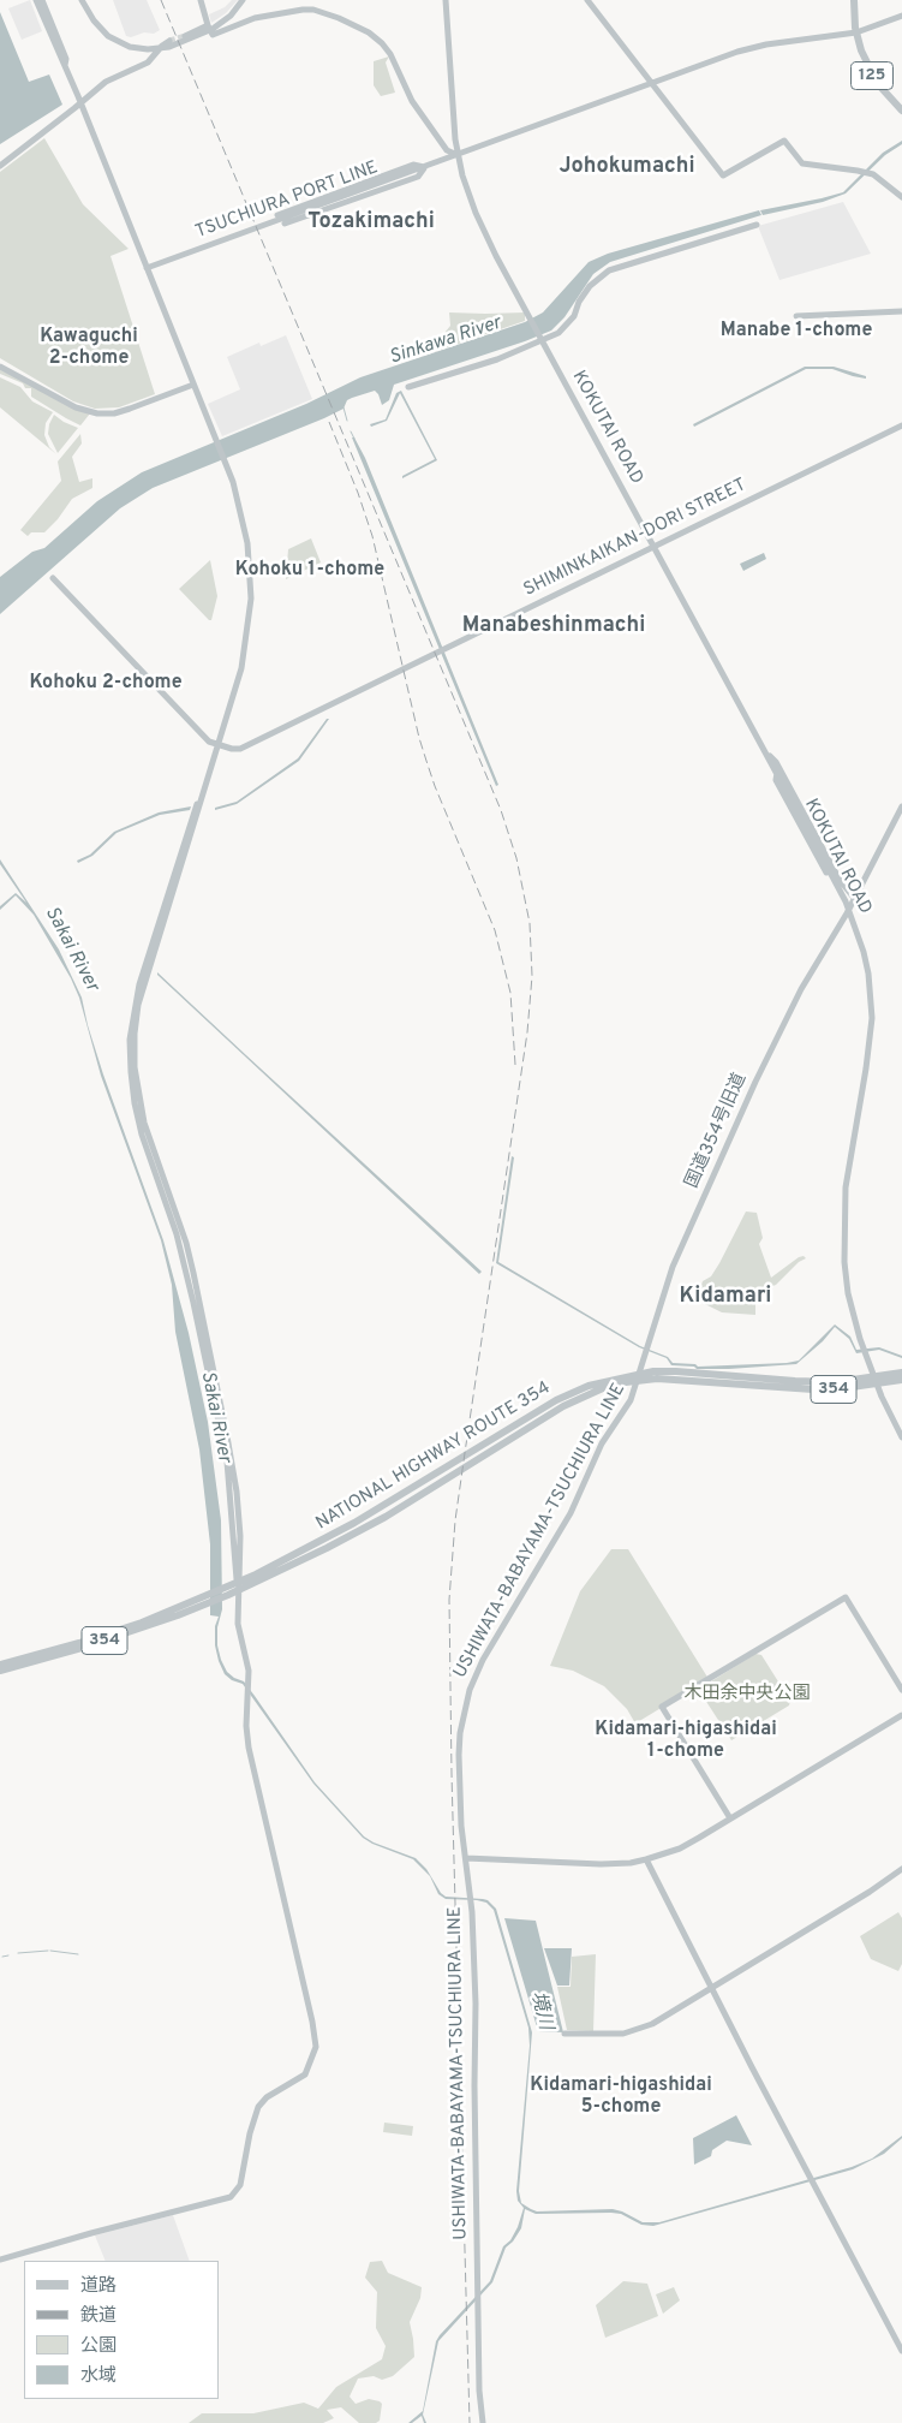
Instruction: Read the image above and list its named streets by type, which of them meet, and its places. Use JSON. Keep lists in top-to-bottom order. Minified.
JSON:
{"streets":{"highway":["125","354","NATIONAL HIGHWAY ROUTE 354"],"street":["TSUCHIURA PORT LINE","KOKUTAI ROAD","SHIMINKAIKAN-DORI STREET","国道354号旧道","USHIWATA-BABAYAMA-TSUCHIURA LINE"]},"crossings":[["125","TSUCHIURA PORT LINE"],["TSUCHIURA PORT LINE","KOKUTAI ROAD"],["KOKUTAI ROAD","SHIMINKAIKAN-DORI STREET"],["国道354号旧道","NATIONAL HIGHWAY ROUTE 354"],["国道354号旧道","USHIWATA-BABAYAMA-TSUCHIURA LINE"],["NATIONAL HIGHWAY ROUTE 354","USHIWATA-BABAYAMA-TSUCHIURA LINE"]],"districts":["Johokumachi","Tozakimachi","Manabe 1-chome","Kawaguchi 2-chome","Kohoku 1-chome","Manabeshinmachi","Kohoku 2-chome","Kidamari","Kidamari-higashidai 1-chome","Kidamari-higashidai 5-chome"],"water":["Sinkawa River","Sakai River","境川"],"parks":["木田余中央公園"],"legend":["道路","鉄道","公園","水域"]}
